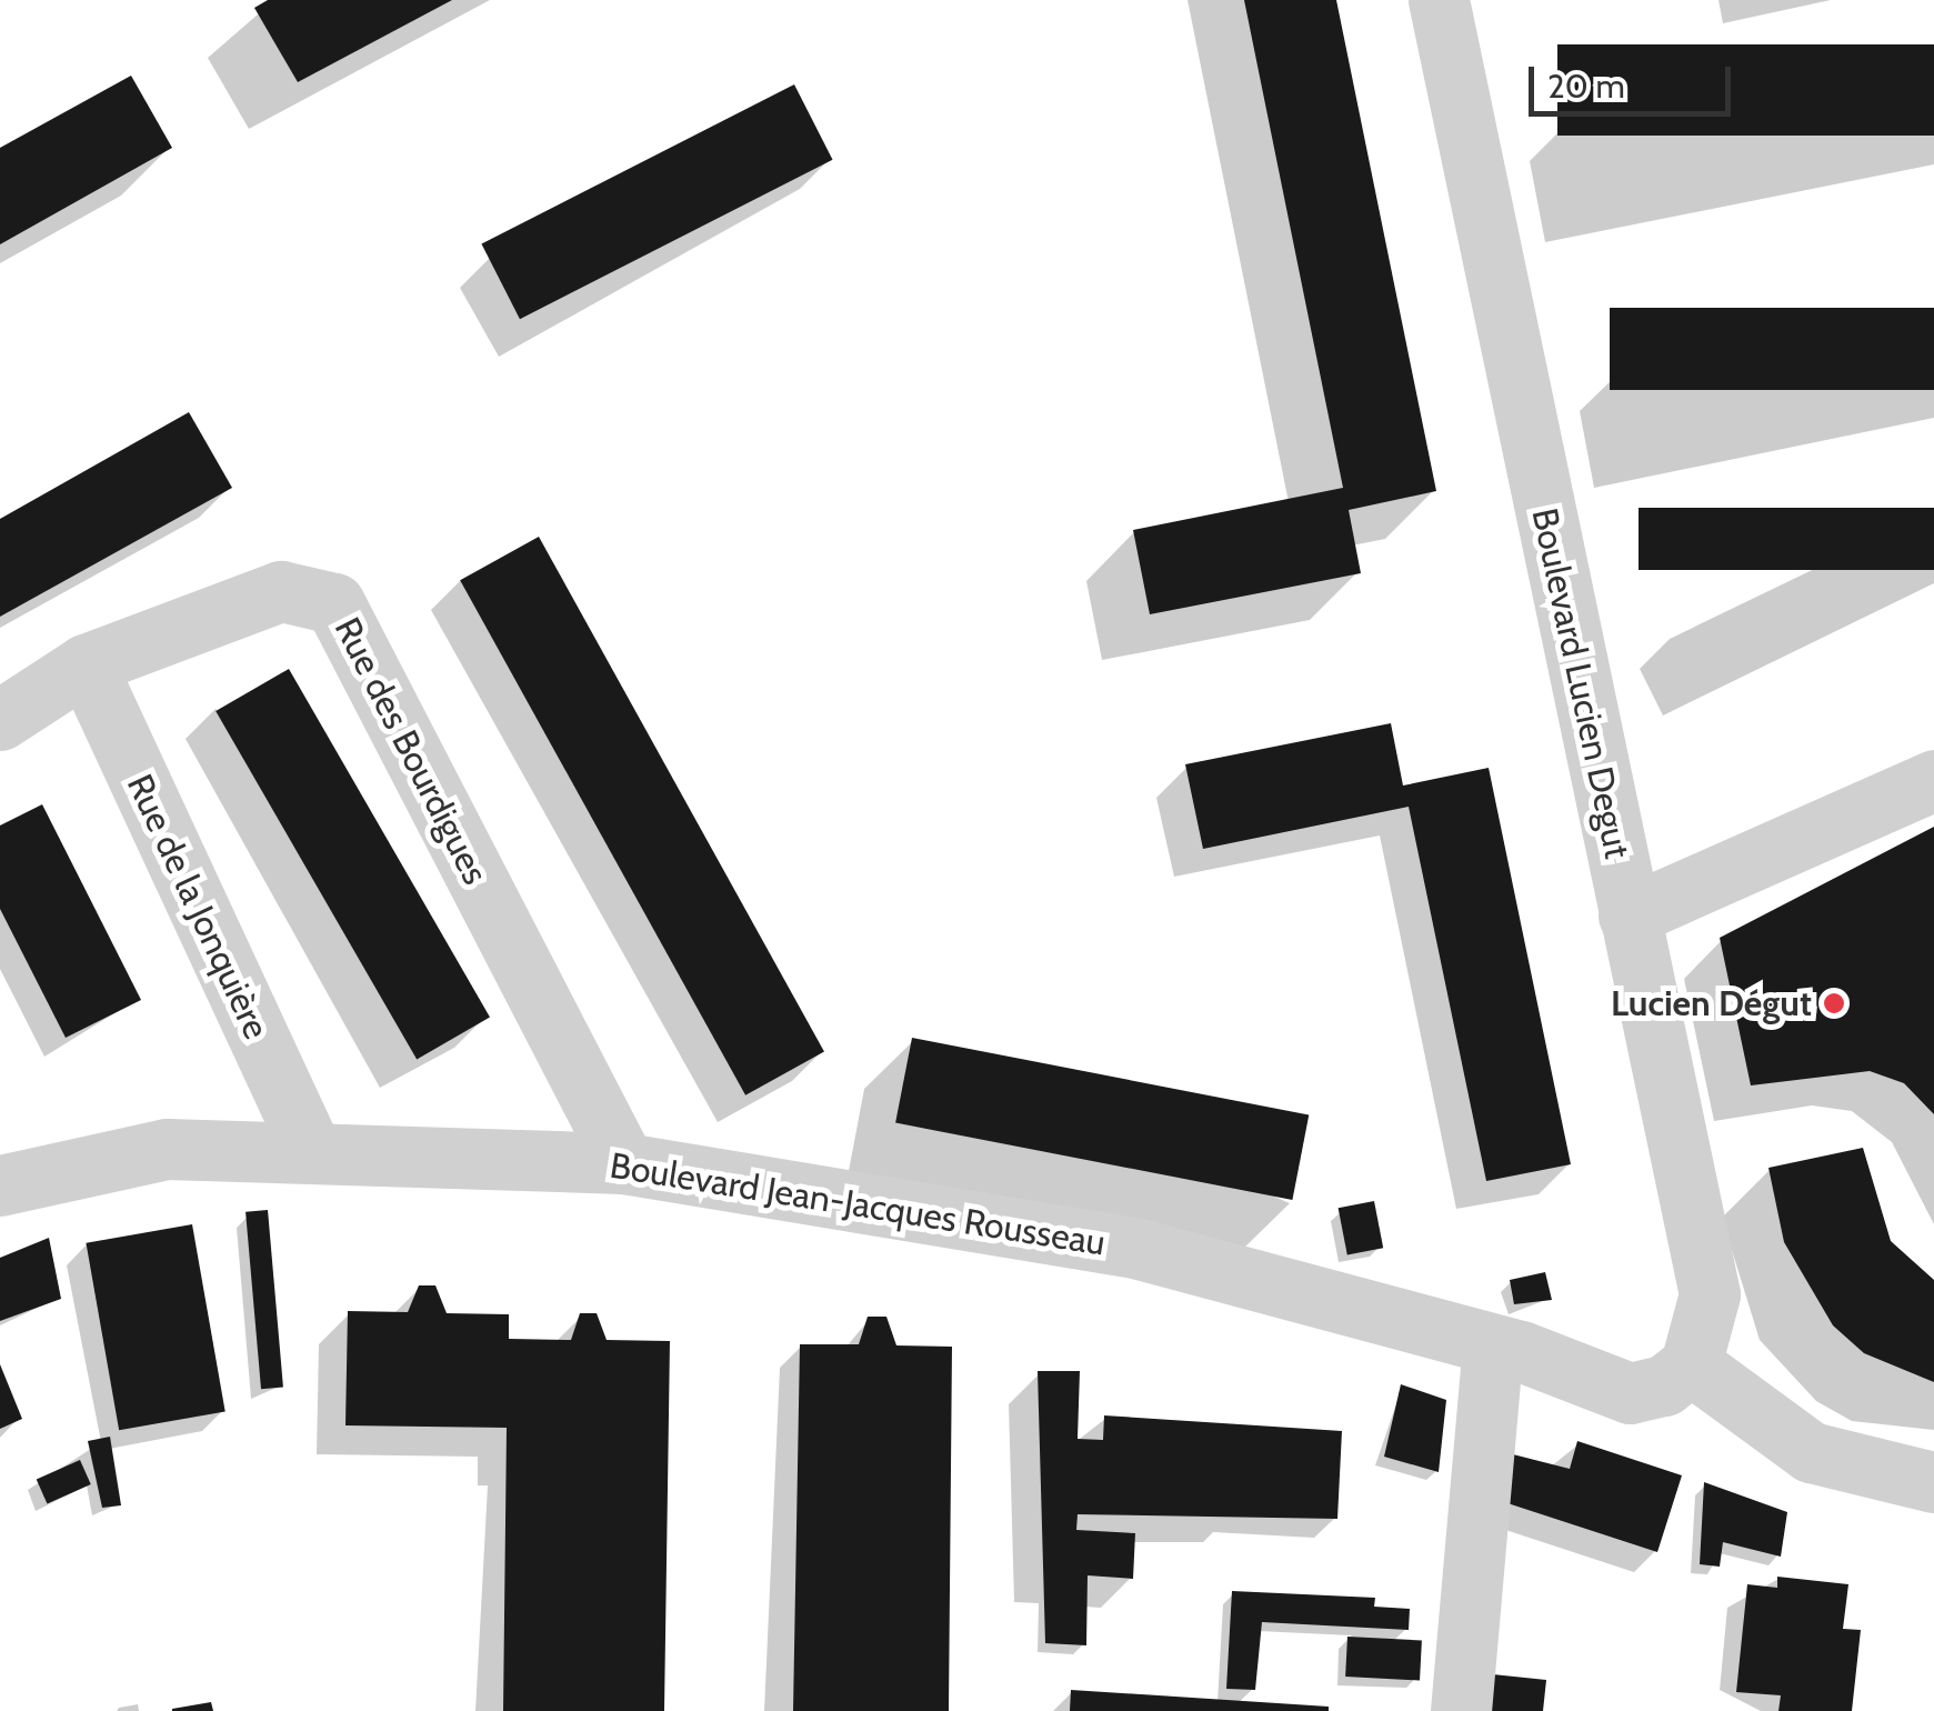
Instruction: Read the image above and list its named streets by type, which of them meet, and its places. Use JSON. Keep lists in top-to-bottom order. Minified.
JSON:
{"streets":{"street":["Boulevard Lucien Degut","Rue des Bourdigues","Rue de la Jonquière","Boulevard Jean-Jacques Rousseau"]},"crossings":[["Boulevard Lucien Degut","Boulevard Jean-Jacques Rousseau"],["Rue des Bourdigues","Rue de la Jonquière"],["Rue des Bourdigues","Boulevard Jean-Jacques Rousseau"],["Rue de la Jonquière","Boulevard Jean-Jacques Rousseau"]],"places":["Lucien Dégut"],"scale_bar":"20 m"}
